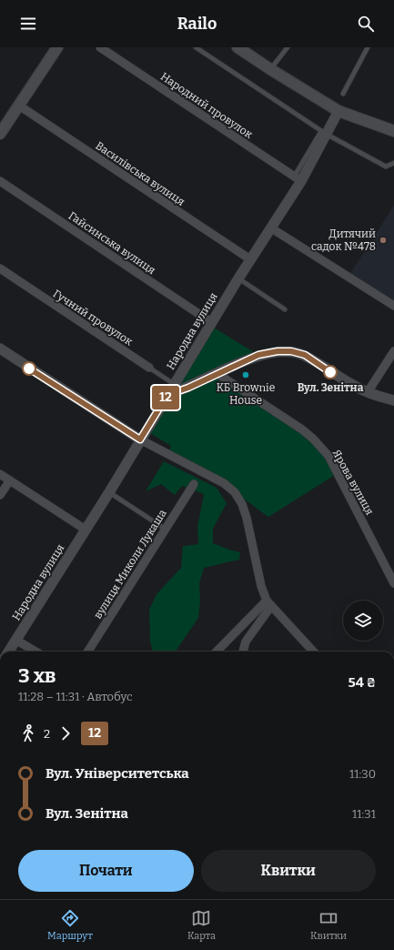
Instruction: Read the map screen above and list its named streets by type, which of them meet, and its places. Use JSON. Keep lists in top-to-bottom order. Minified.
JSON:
{"streets":{"street":["Народний провулок","Василівська вулиця","Гайсинська вулиця","Гучний провулок","Народна вулиця","Ярова вулиця","вулиця Миколи Лукаша"]},"crossings":[["Народний провулок","Народна вулиця"],["Василівська вулиця","Народна вулиця"],["Гайсинська вулиця","Народна вулиця"],["Гучний провулок","Народна вулиця"]],"places":["Дитячий садок №478","Вул. Зенітна","КБ Brownie House"],"lines":["bus line 12"],"page":{"header":"Railo","on_map":"12","heading":["3 хв","11:28 – 11:31 · Автобус","54 ₴"],"legs":["2","12"],"list":[{"name":"Вул. Університетська","value":"11:30"},{"name":"Вул. Зенітна","value":"11:31"}],"buttons":["Почати","Квитки"],"tabs":["Маршрут","Карта","Квитки"]}}
